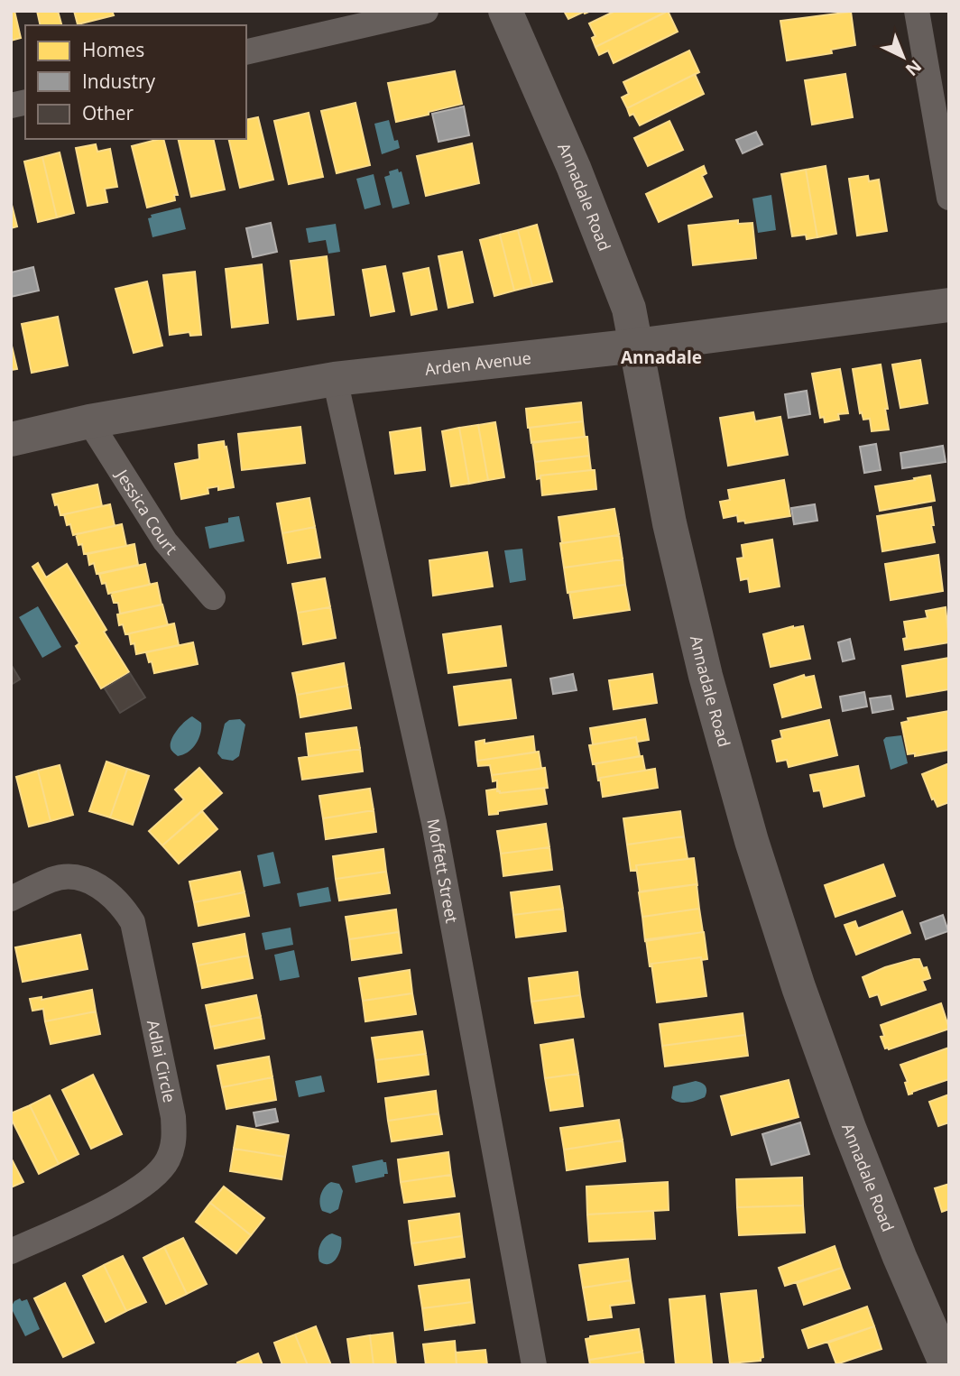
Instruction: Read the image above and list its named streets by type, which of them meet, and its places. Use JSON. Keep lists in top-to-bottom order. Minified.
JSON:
{"streets":{"street":["Annadale Road","Arden Avenue","Jessica Court","Moffett Street","Adlai Circle"]},"crossings":[["Annadale Road","Arden Avenue"],["Arden Avenue","Jessica Court"],["Arden Avenue","Moffett Street"]],"districts":["Annadale"],"legend":["Homes","Industry","Other"],"north":"bottom right"}
